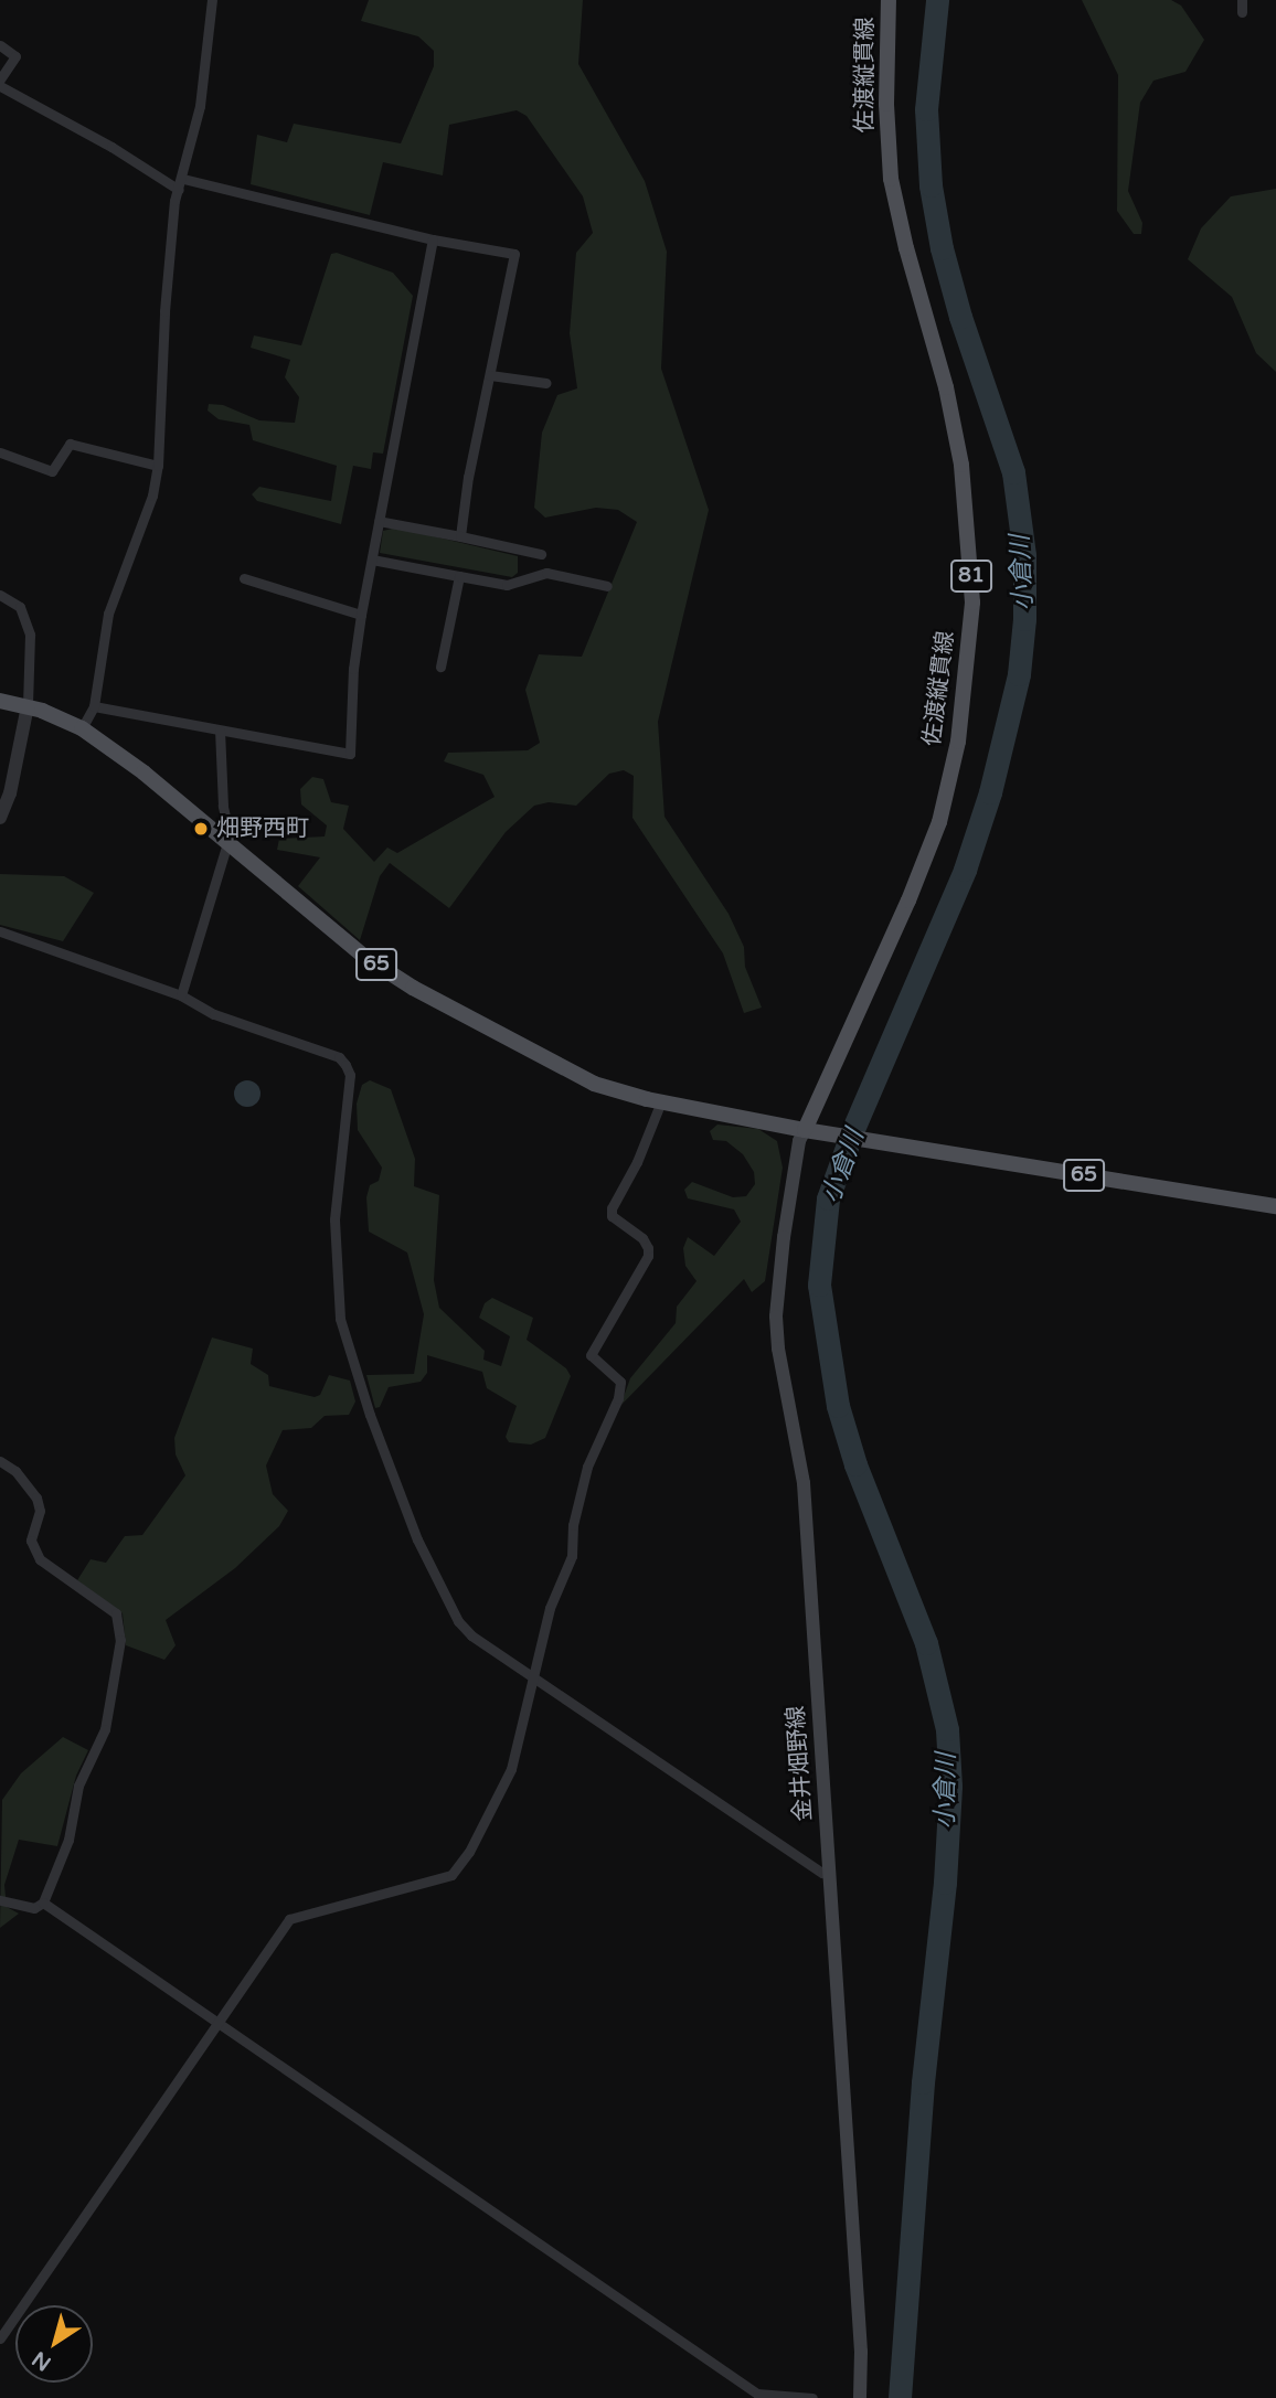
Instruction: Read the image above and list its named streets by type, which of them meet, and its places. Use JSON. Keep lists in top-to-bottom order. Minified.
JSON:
{"streets":{"main road":["佐渡縦貫線","81","65","金井畑野線"]},"crossings":[["佐渡縦貫線","65"],["佐渡縦貫線","金井畑野線"],["65","金井畑野線"]],"water":["小倉川"],"places":["畑野西町"],"north":"bottom left"}
